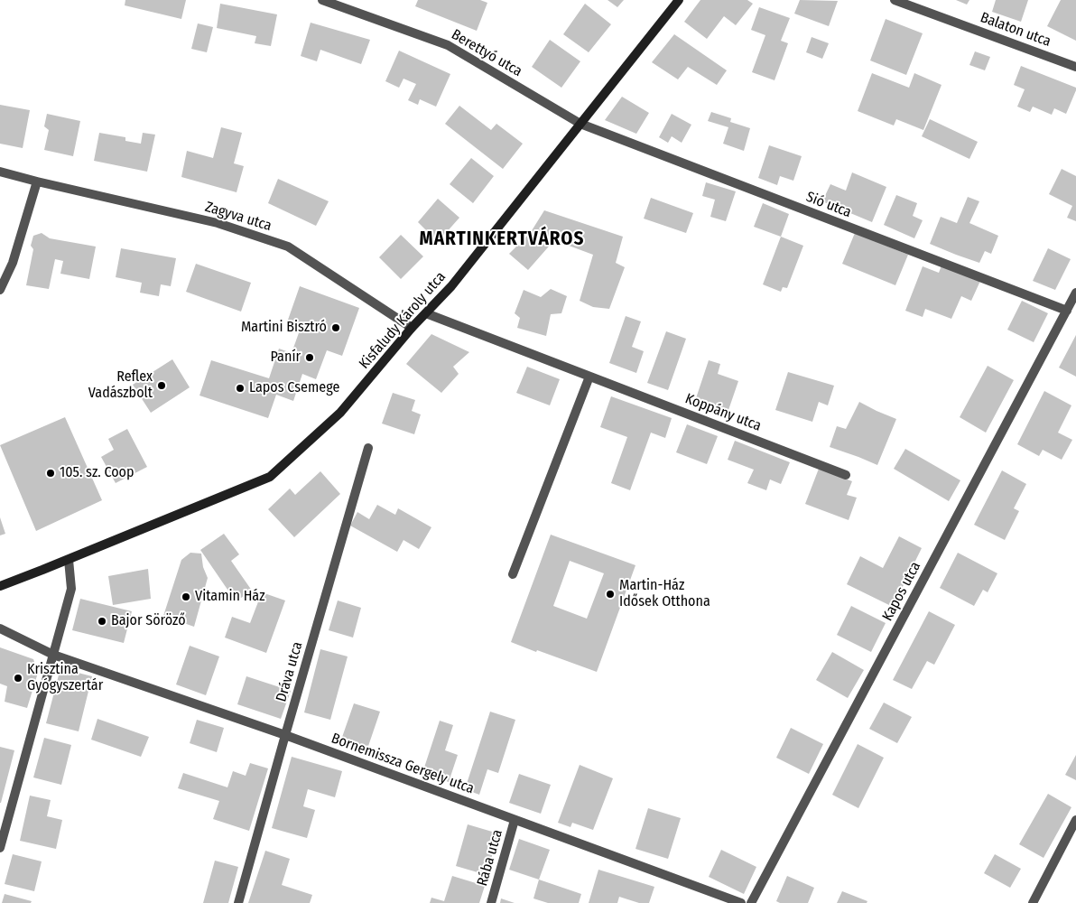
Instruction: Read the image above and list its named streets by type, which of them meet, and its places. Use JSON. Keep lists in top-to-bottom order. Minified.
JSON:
{"streets":{"main road":["Kisfaludy Károly utca"],"street":["Balaton utca","Berettyó utca","Sió utca","Zagyva utca","Koppány utca","Kapos utca","Dráva utca","Bornemissza Gergely utca","Rába utca"]},"crossings":[["Berettyó utca","Sió utca"],["Berettyó utca","Kisfaludy Károly utca"],["Sió utca","Kisfaludy Károly utca"],["Sió utca","Kapos utca"],["Zagyva utca","Kisfaludy Károly utca"],["Kisfaludy Károly utca","Koppány utca"],["Dráva utca","Bornemissza Gergely utca"],["Bornemissza Gergely utca","Rába utca"]],"districts":["MARTINKERTVÁROS"],"places":["Martini Bisztró","Panír","Reflex Vadászbolt","Lapos Csemege","105. sz. Coop","Martin-Ház Idősek Otthona","Vitamin Ház","Bajor Söröző","Krisztina Gyógyszertár"]}
